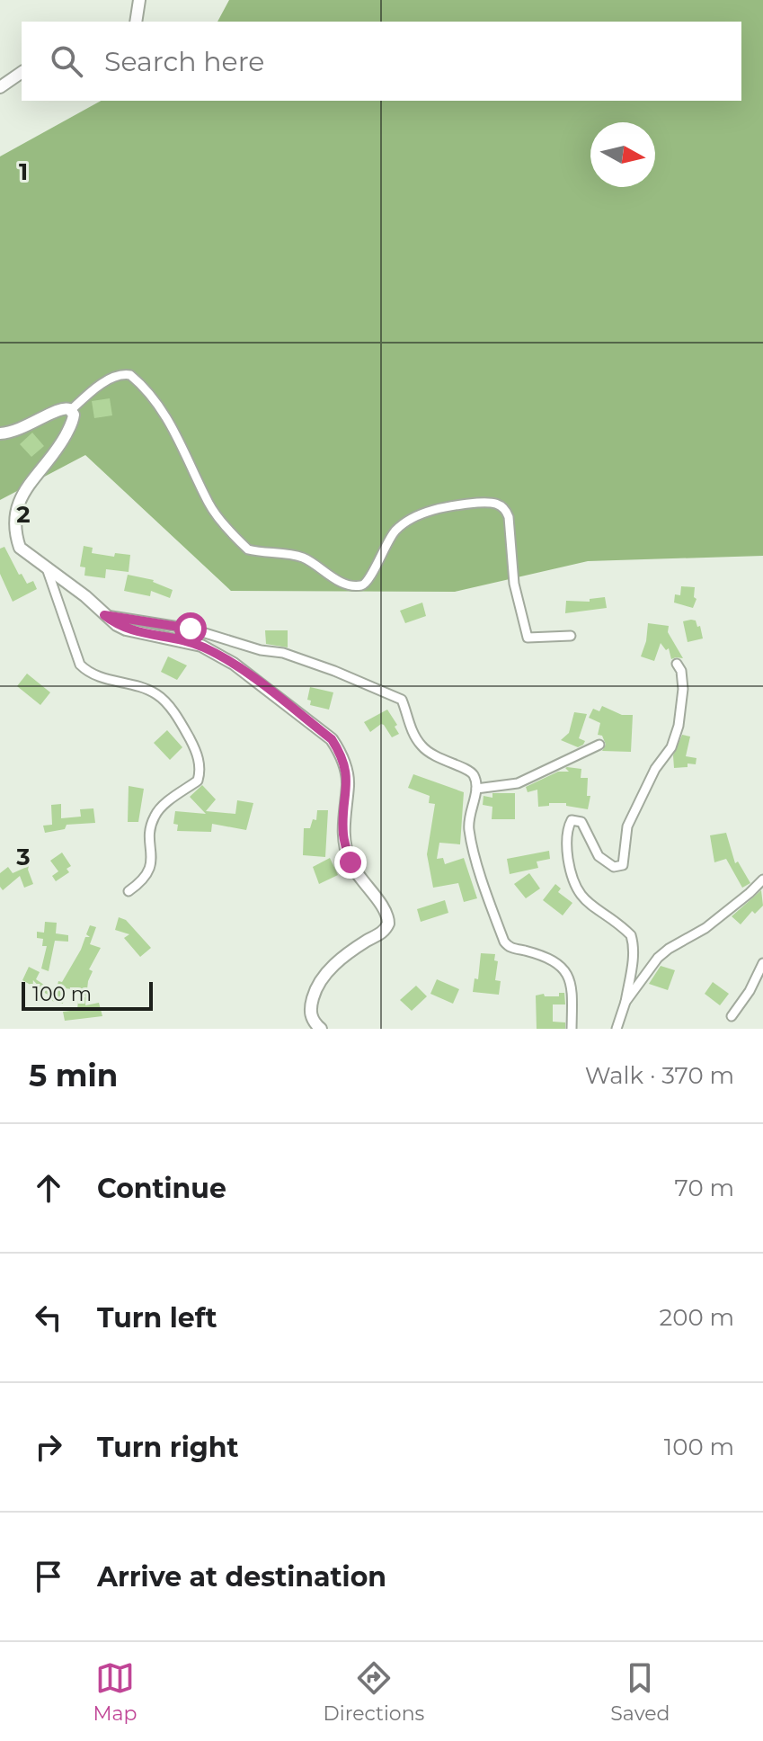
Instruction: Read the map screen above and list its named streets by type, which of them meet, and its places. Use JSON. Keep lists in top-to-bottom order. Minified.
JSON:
{"scale_bar":"100 m","north":"right","page":{"search":"Search here","scale":"100 m","heading":["5 min","Walk · 370 m"],"list":[["Continue","70 m"],["Turn left","200 m"],["Turn right","100 m"],"Arrive at destination"],"nav":["Map","Directions","Saved"]},"grid":{"rows":["1","2","3"]}}
